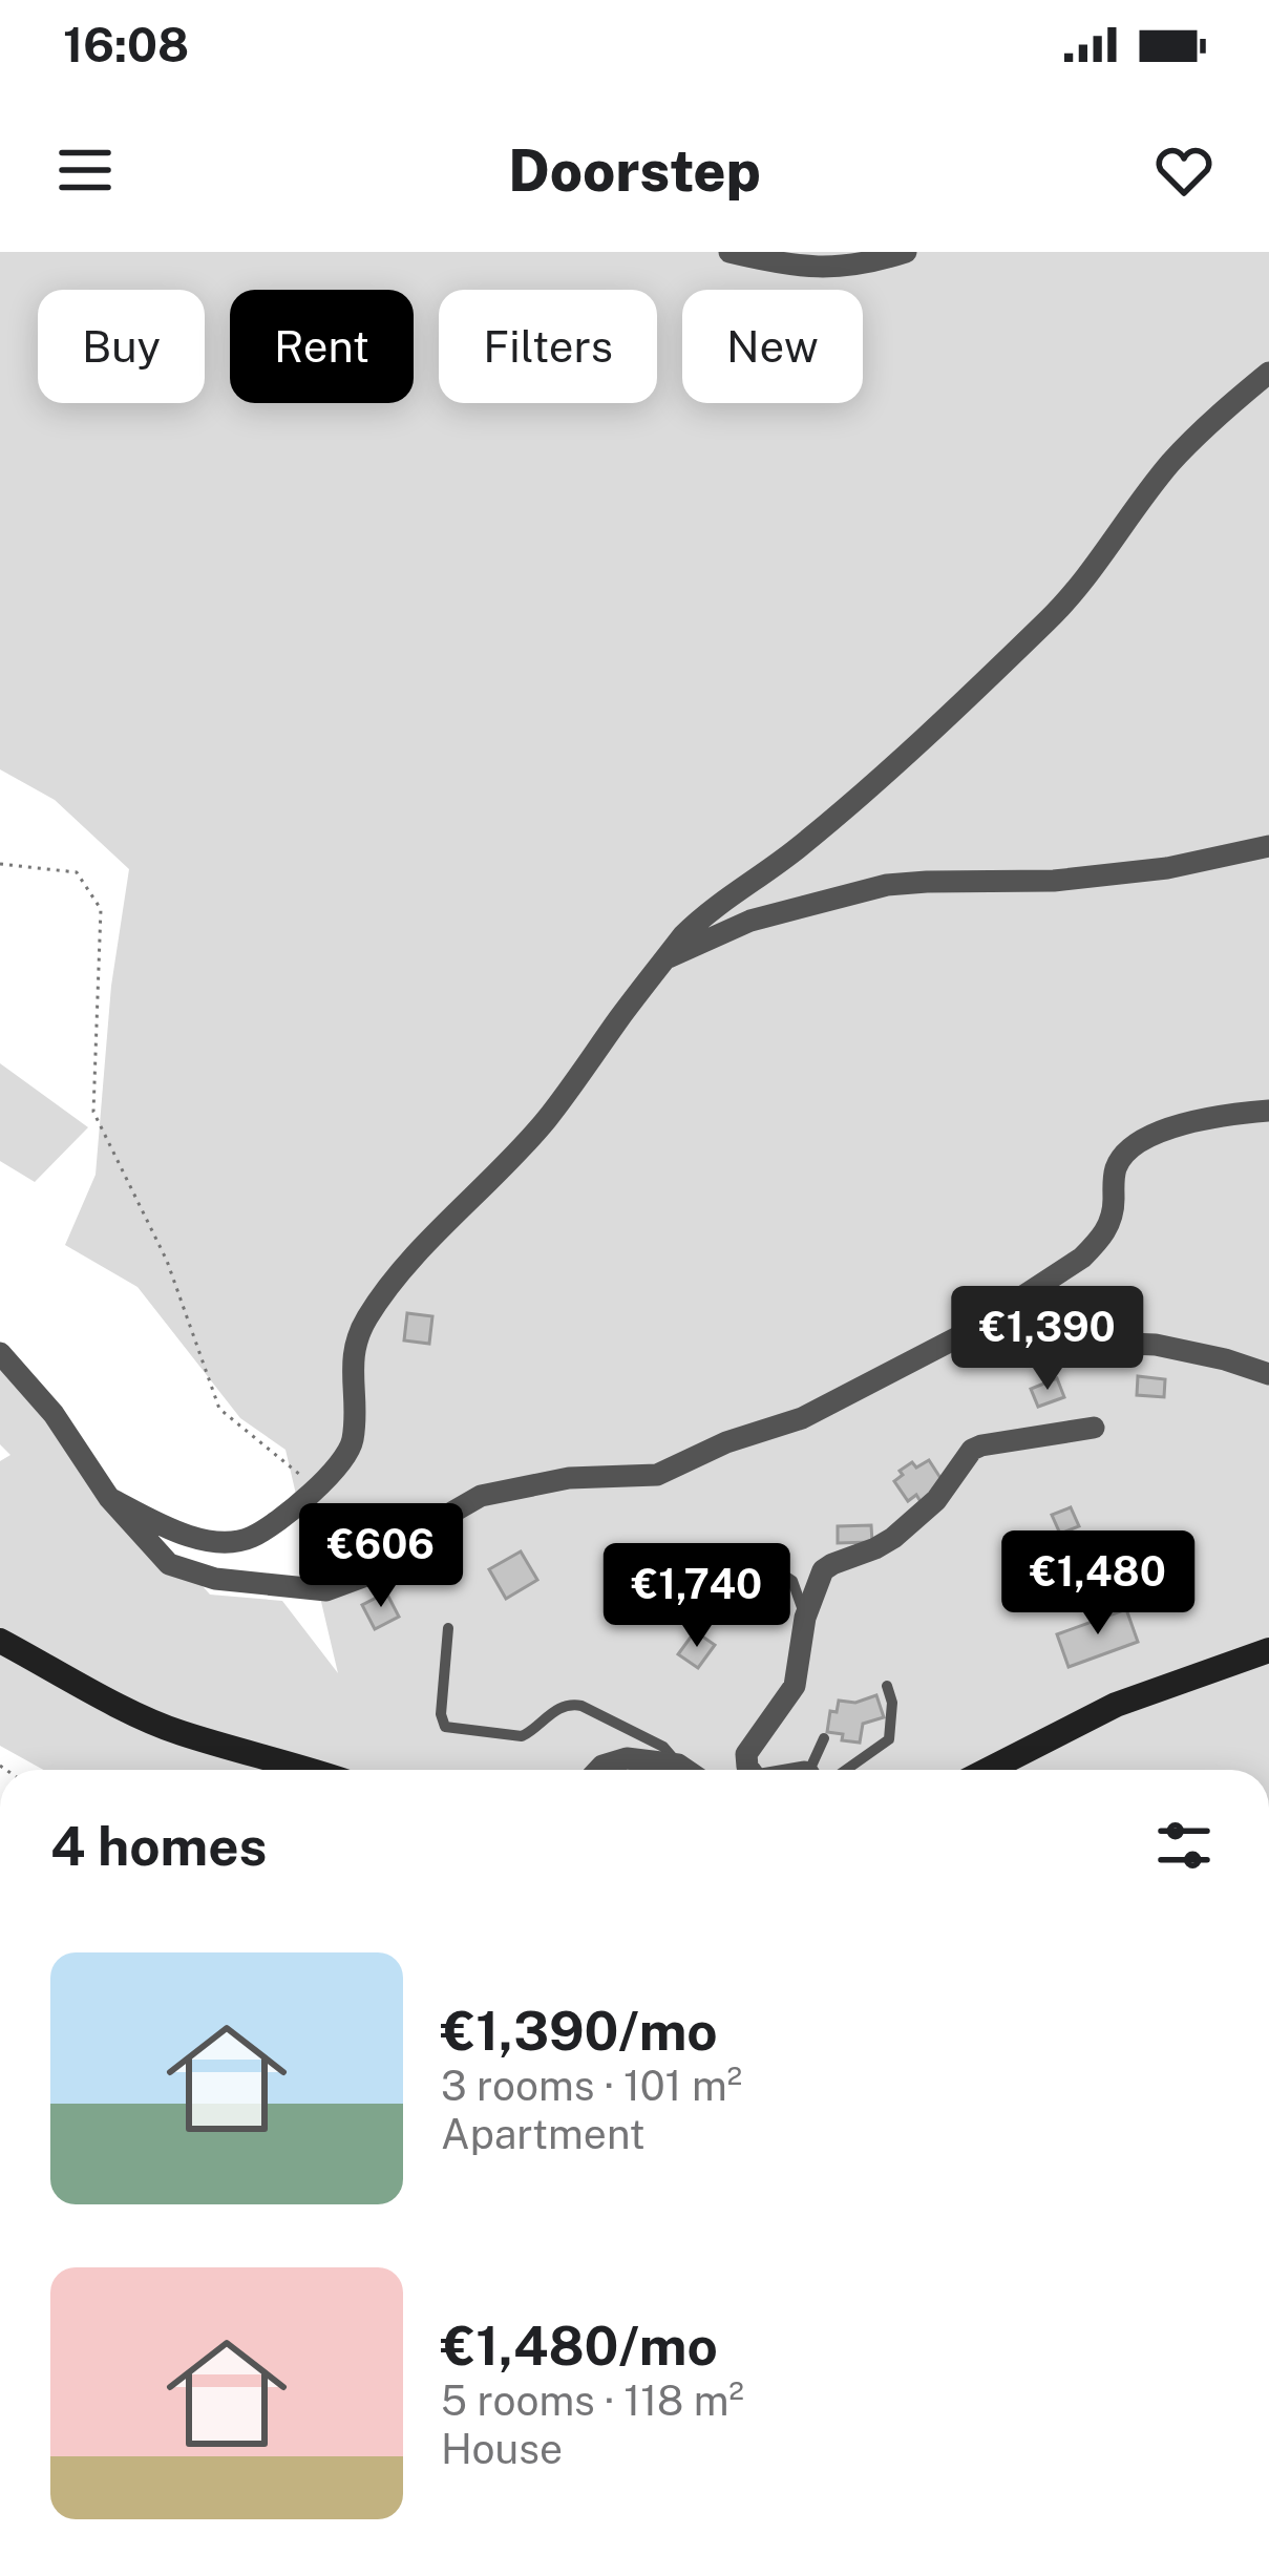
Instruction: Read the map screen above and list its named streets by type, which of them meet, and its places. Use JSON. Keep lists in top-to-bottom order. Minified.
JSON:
{"page":{"status":"16:08","header":"Doorstep","chip":["Buy","Rent","Filters","New"],"price":["€1,390","€606","€1,480","€1,740"],"heading":"4 homes","list":[{"name":"€1,390/mo","note":"3 rooms · 101 m² · Apartment"},{"name":"€1,480/mo","note":"5 rooms · 118 m² · House"}]}}
